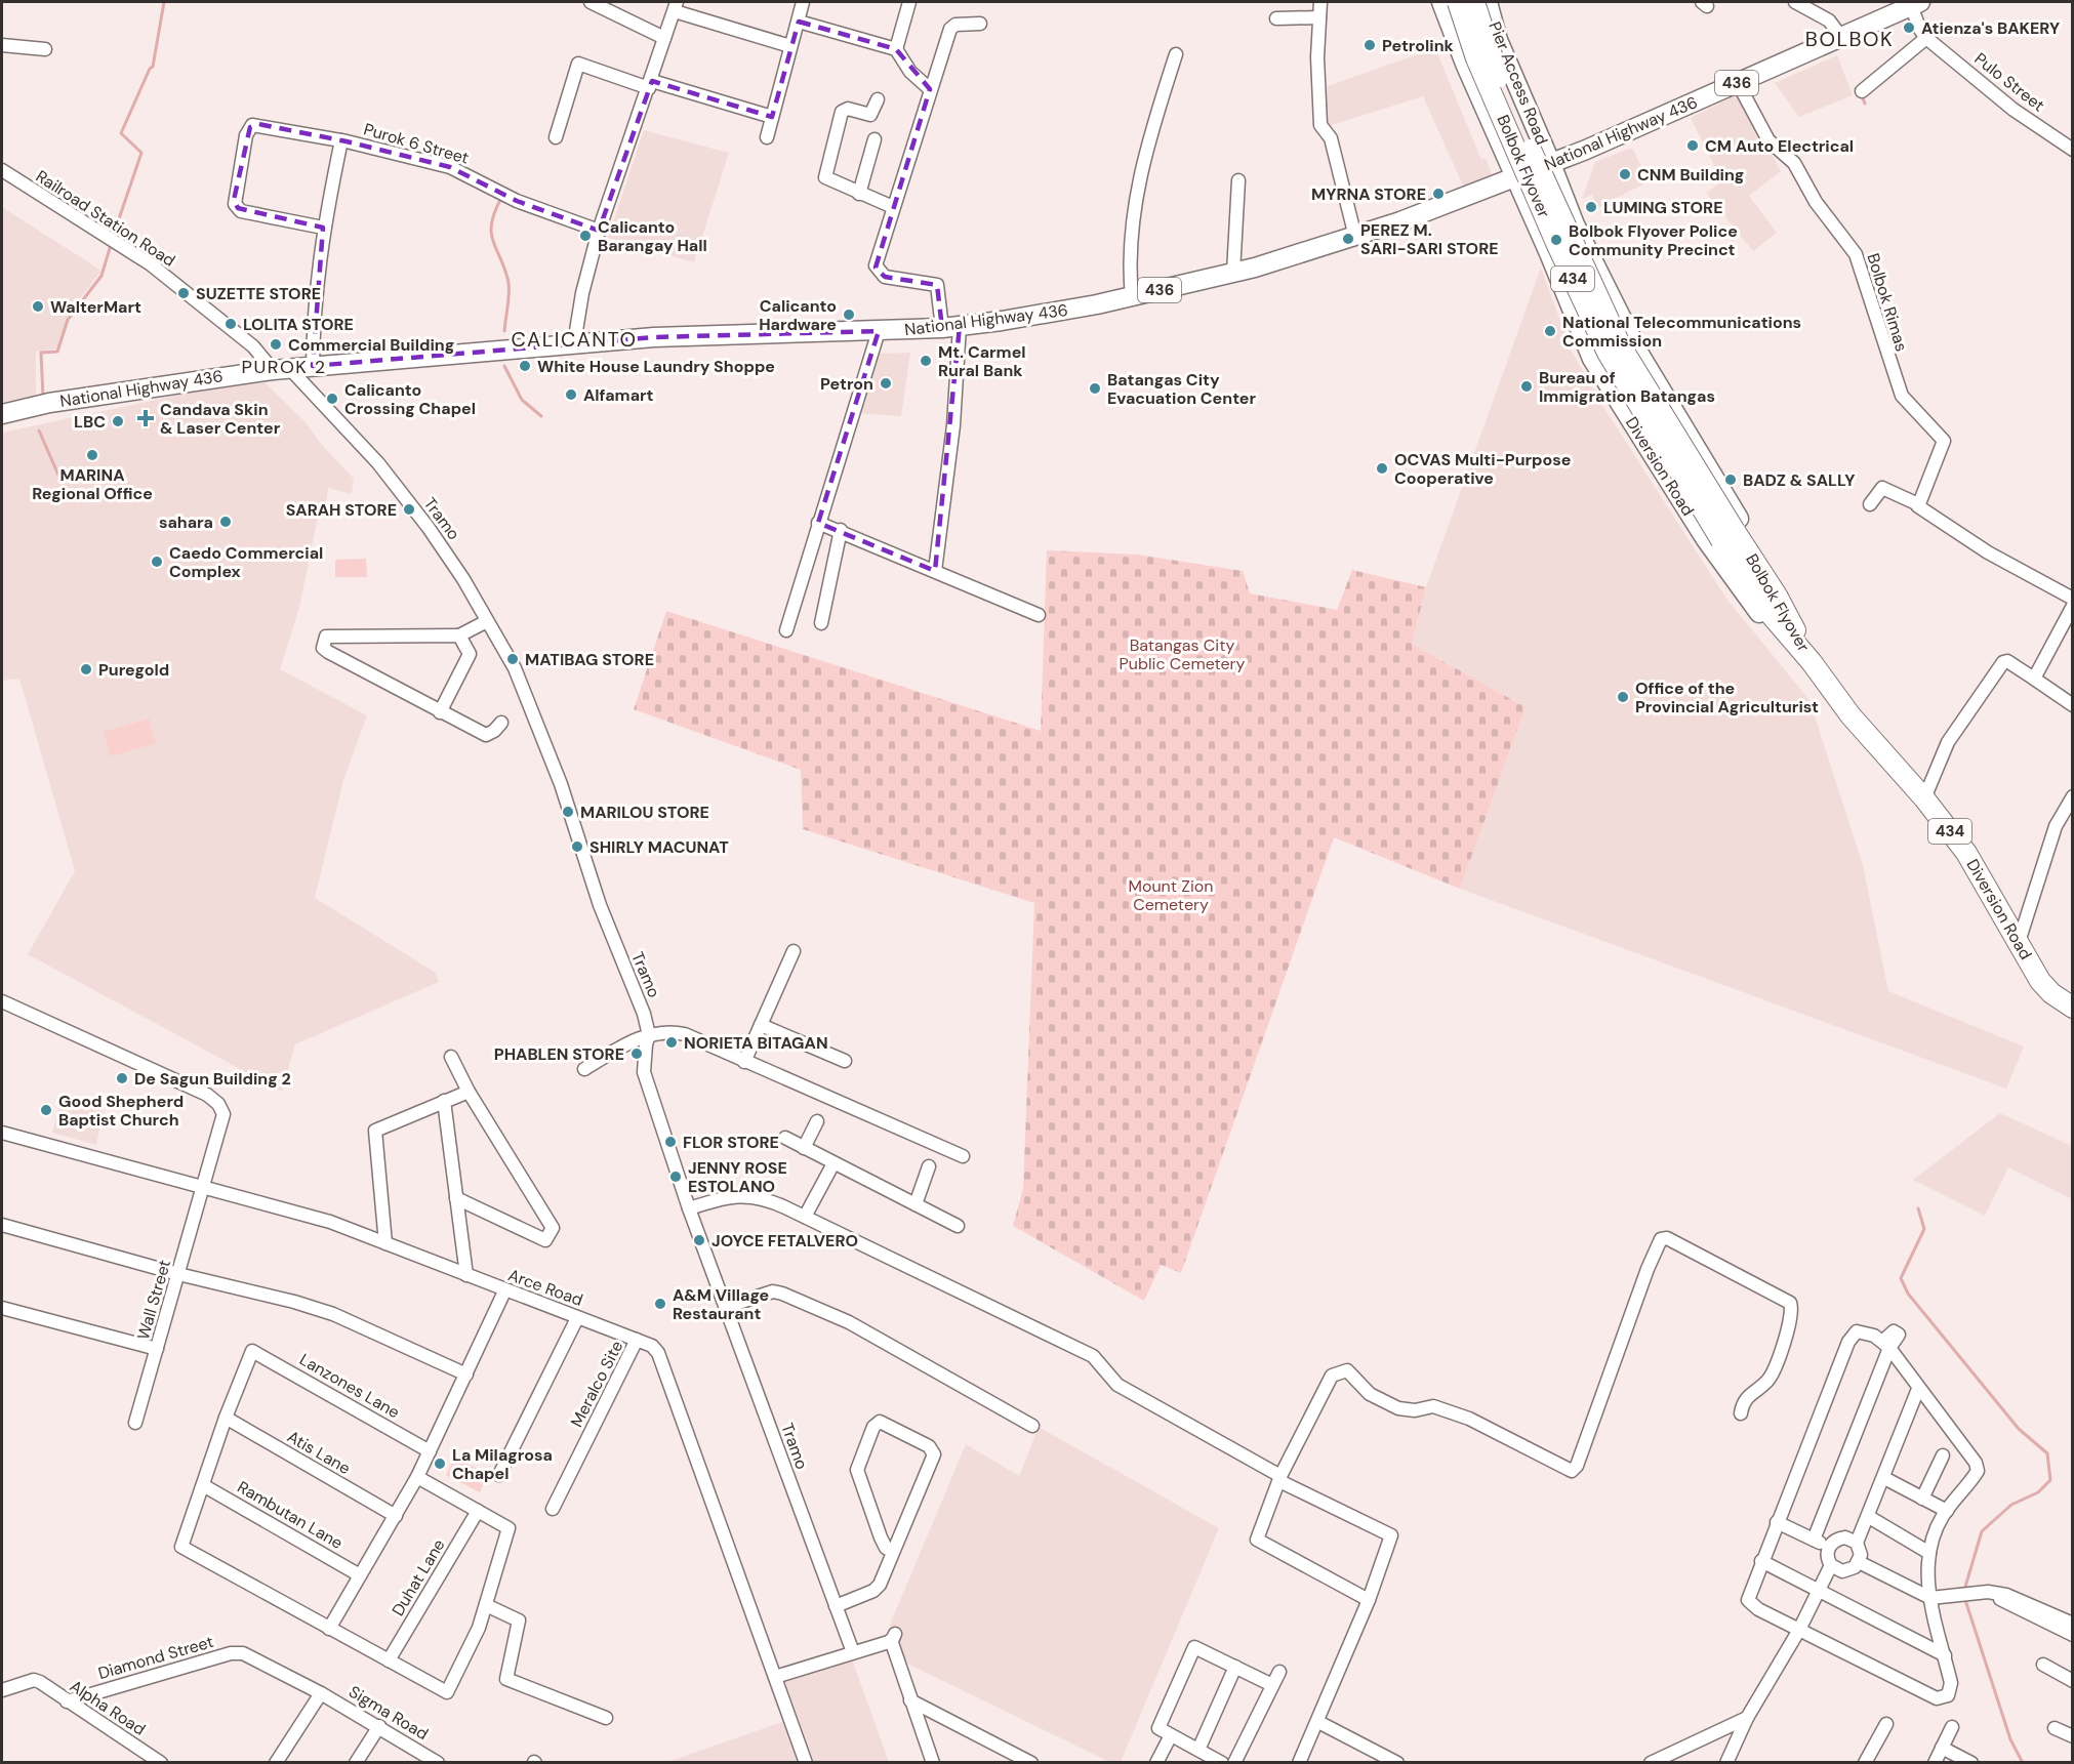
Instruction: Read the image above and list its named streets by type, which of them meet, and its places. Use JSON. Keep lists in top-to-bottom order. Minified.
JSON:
{"streets":{"highway":["Bolbok Flyover","434","Diversion Road"],"main road":["Pier Access Road","436","National Highway 436"],"street":["Pulo Street","Purok 6 Street","Railroad Station Road","Bolbok Rimas","Tramo","Arce Road","Wall Street","Meralco Site","Lanzones Lane","Atis Lane","Rambutan Lane","Duhat Lane","Diamond Street","Alpha Road","Sigma Road"]},"crossings":[["Pulo Street","National Highway 436"],["Pier Access Road","National Highway 436"],["Pier Access Road","Diversion Road"],["National Highway 436","Railroad Station Road"],["National Highway 436","434"],["National Highway 436","Bolbok Rimas"],["National Highway 436","Diversion Road"],["National Highway 436","Tramo"],["Bolbok Flyover","Diversion Road"],["Railroad Station Road","Tramo"],["434","Diversion Road"],["Arce Road","Wall Street"],["Arce Road","Meralco Site"],["Lanzones Lane","Atis Lane"],["Diamond Street","Alpha Road"],["Diamond Street","Sigma Road"]],"districts":["BOLBOK","CALICANTO","PUROK 2"],"parks":["Batangas City Public Cemetery","Mount Zion Cemetery"],"places":{"other":["Atienza's BAKERY","Petrolink","CM Auto Electrical","CNM Building","MYRNA STORE","LUMING STORE","Calicanto Barangay Hall","PEREZ M. SARI-SARI STORE","Bolbok Flyover Police Community Precinct","SUZETTE STORE","WalterMart","Calicanto Hardware","LOLITA STORE","National Telecommunications Commission","Commercial Building","Mt. Carmel Rural Bank","White House Laundry Shoppe","Petron","Bureau of Immigration Batangas","Batangas City Evacuation Center","Alfamart","Calicanto Crossing Chapel","LBC","MARINA Regional Office","OCVAS Multi-Purpose Cooperative","BADZ & SALLY","SARAH STORE","sahara","Caedo Commercial Complex","MATIBAG STORE","Puregold","Office of the Provincial Agriculturist","MARILOU STORE","SHIRLY MACUNAT","NORIETA BITAGAN","PHABLEN STORE","De Sagun Building 2","Good Shepherd Baptist Church","FLOR STORE","JENNY ROSE ESTOLANO","JOYCE FETALVERO","A&M Village Restaurant","La Milagrosa Chapel"],"health":["Candava Skin & Laser Center"]}}
